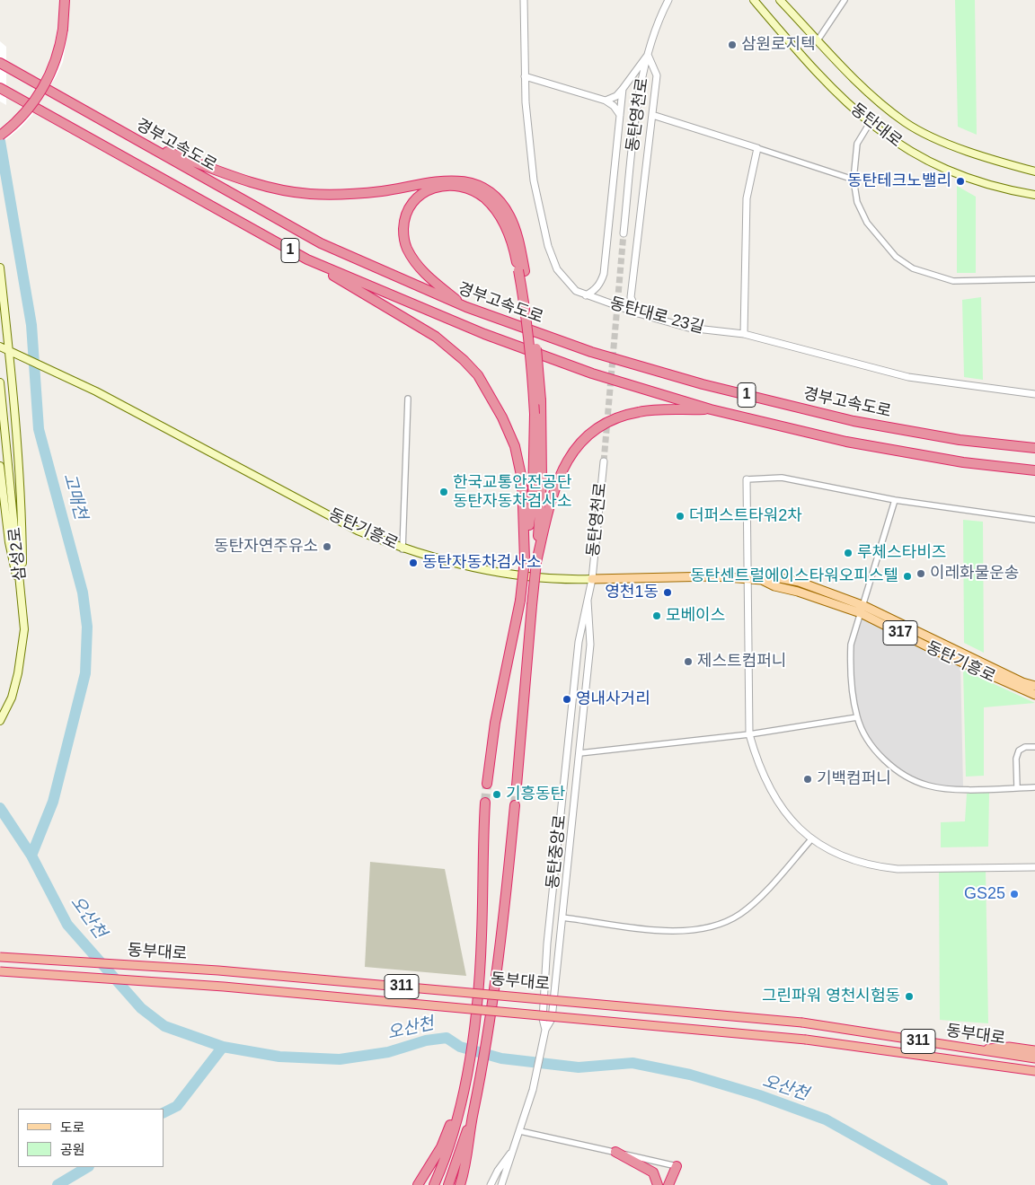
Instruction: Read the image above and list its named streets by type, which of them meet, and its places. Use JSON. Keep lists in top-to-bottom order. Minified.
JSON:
{"streets":{"highway":["경부고속도로","1","동부대로","311"],"main road":["동탄대로","동탄기흥로","삼성2로","317"],"street":["동탄영천로","동탄대로 23길","동탄중앙로"]},"crossings":[["동탄영천로","동탄기흥로"],["동탄영천로","동탄중앙로"],["동탄기흥로","동탄중앙로"]],"water":["고매천","오산천"],"places":["삼원로지텍","동탄테크노밸리","한국교통안전공단 동탄자동차검사소","더퍼스트타워2차","동탄자연주유소","루체스타비즈","동탄자동차검사소","이레화물운송","동탄센트럴에이스타워오피스텔","영천1동","모베이스","제스트컴퍼니","영내사거리","기백컴퍼니","기흥동탄","GS25","그린파워 영천시험동"],"legend":["도로","공원"]}
